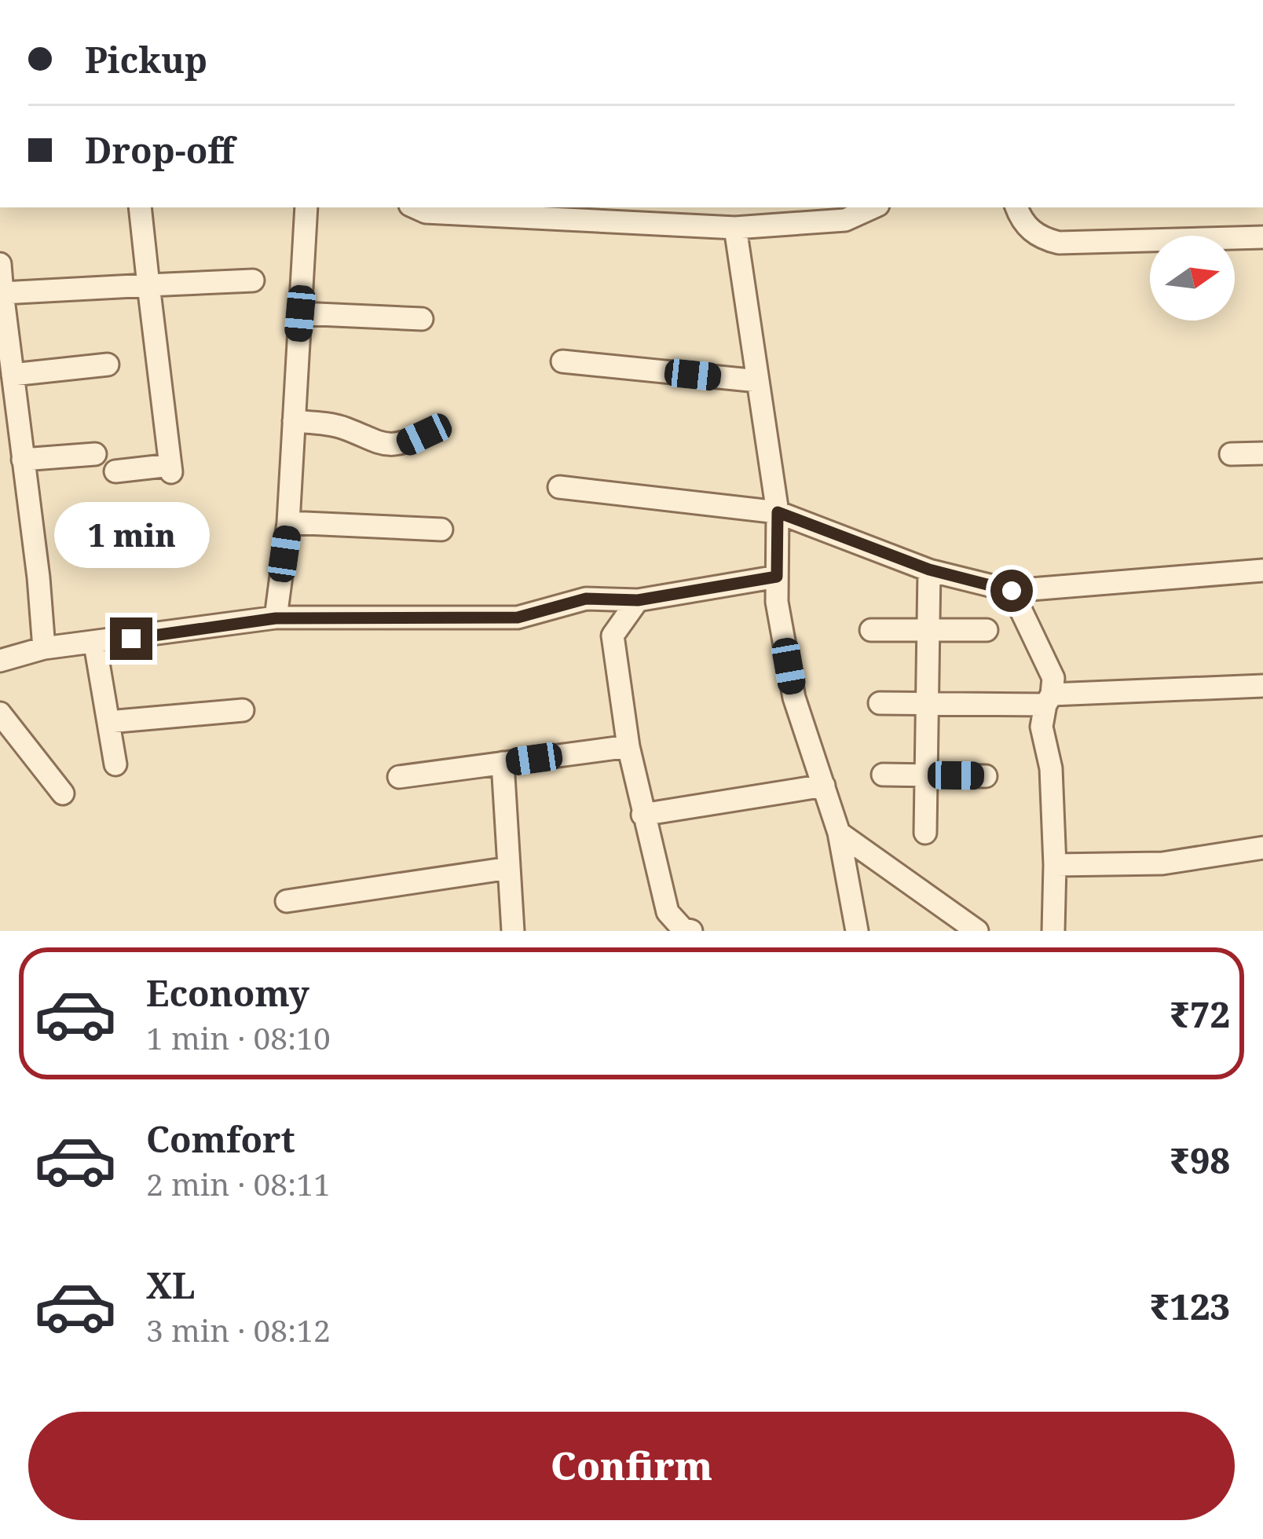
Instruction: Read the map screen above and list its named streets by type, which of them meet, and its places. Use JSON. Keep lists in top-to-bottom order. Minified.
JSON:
{"north":"right","page":{"banner":["Pickup","Drop-off"],"bubble":"1 min","list":[{"name":"Economy","note":"1 min · 08:10","value":"₹72"},{"name":"Comfort","note":"2 min · 08:11","value":"₹98"},{"name":"XL","note":"3 min · 08:12","value":"₹123"}],"buttons":"Confirm"}}
